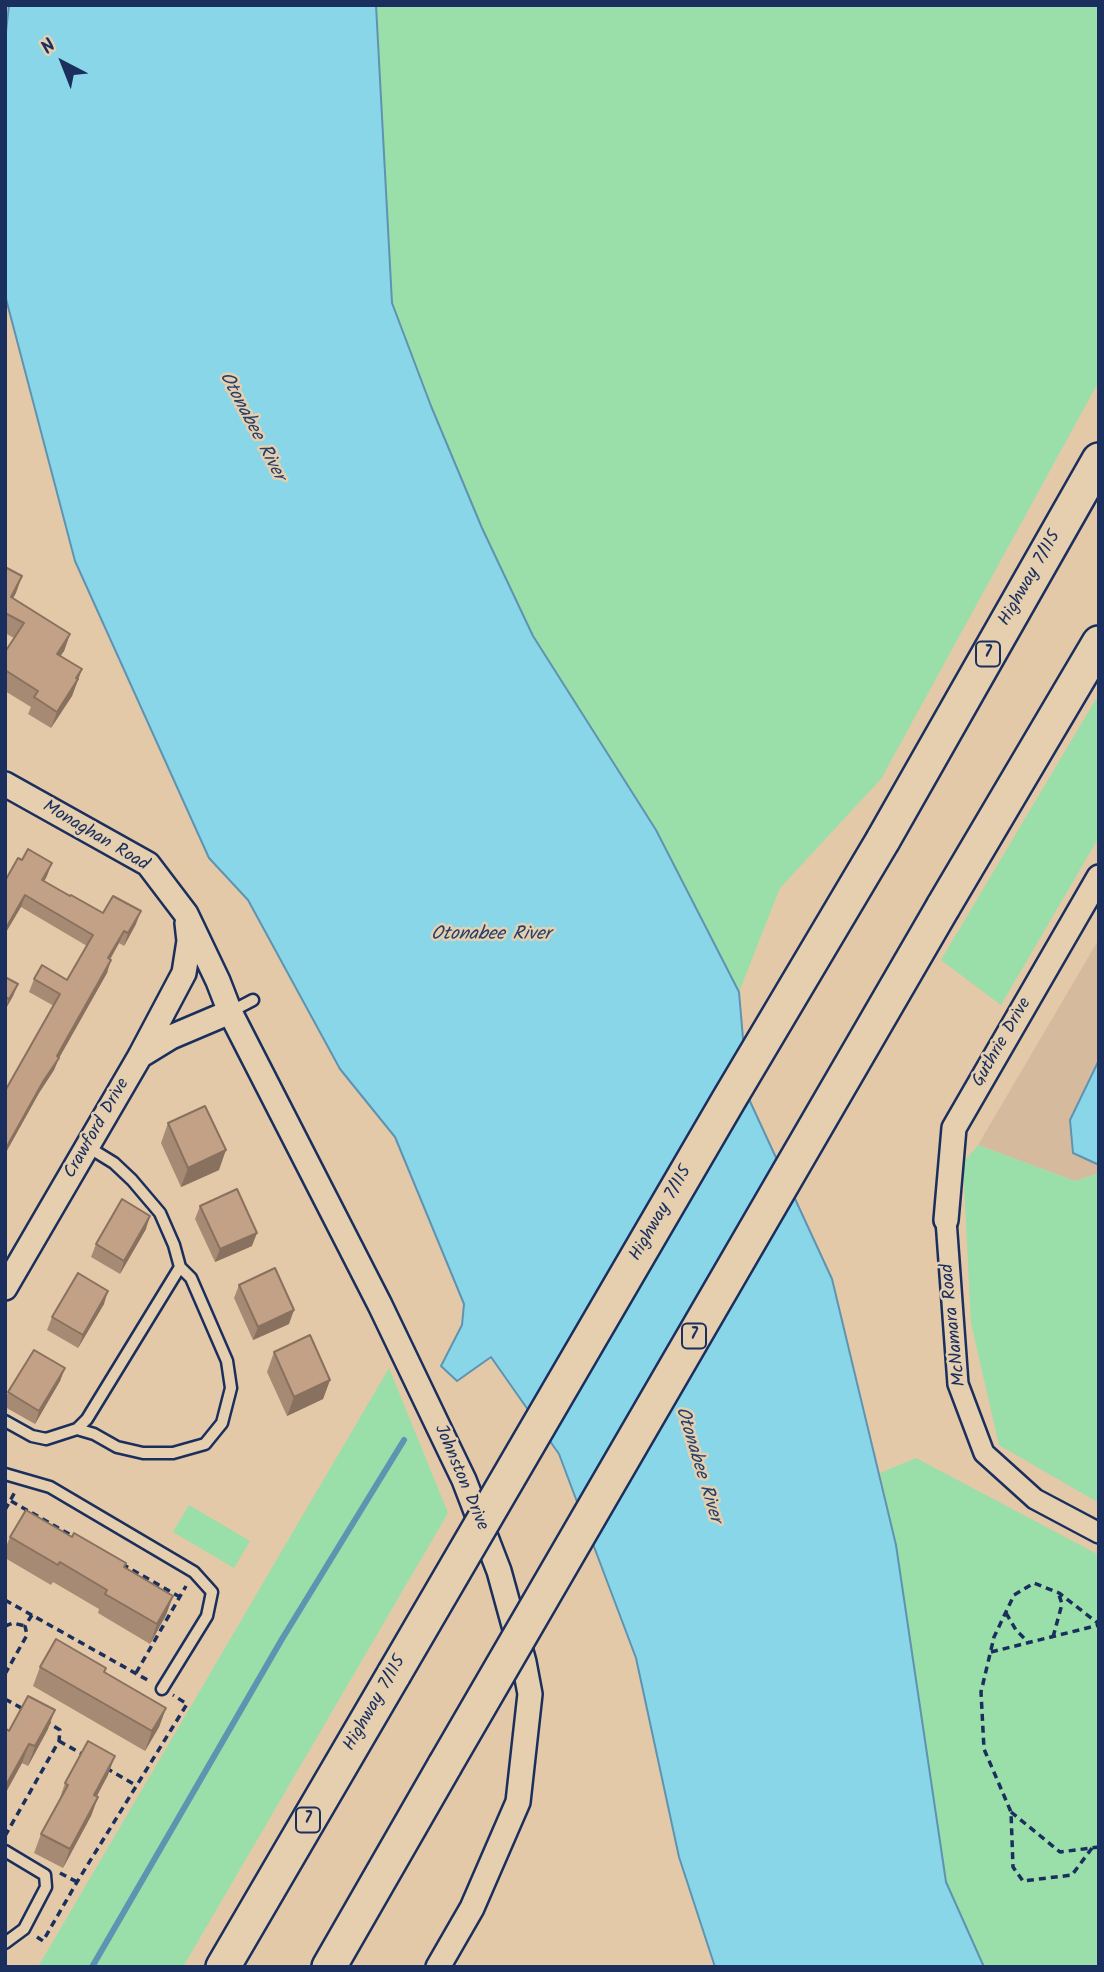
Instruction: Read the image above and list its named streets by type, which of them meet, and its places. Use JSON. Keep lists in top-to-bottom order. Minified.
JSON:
{"streets":{"highway":["Highway 7/115","7"],"street":["Monaghan Road","Guthrie Drive","Crawford Drive","McNamara Road","Johnston Drive"]},"crossings":[["Monaghan Road","Crawford Drive"],["Monaghan Road","Johnston Drive"],["Guthrie Drive","McNamara Road"],["Crawford Drive","Johnston Drive"]],"water":["Otonabee River"],"north":"top left"}
